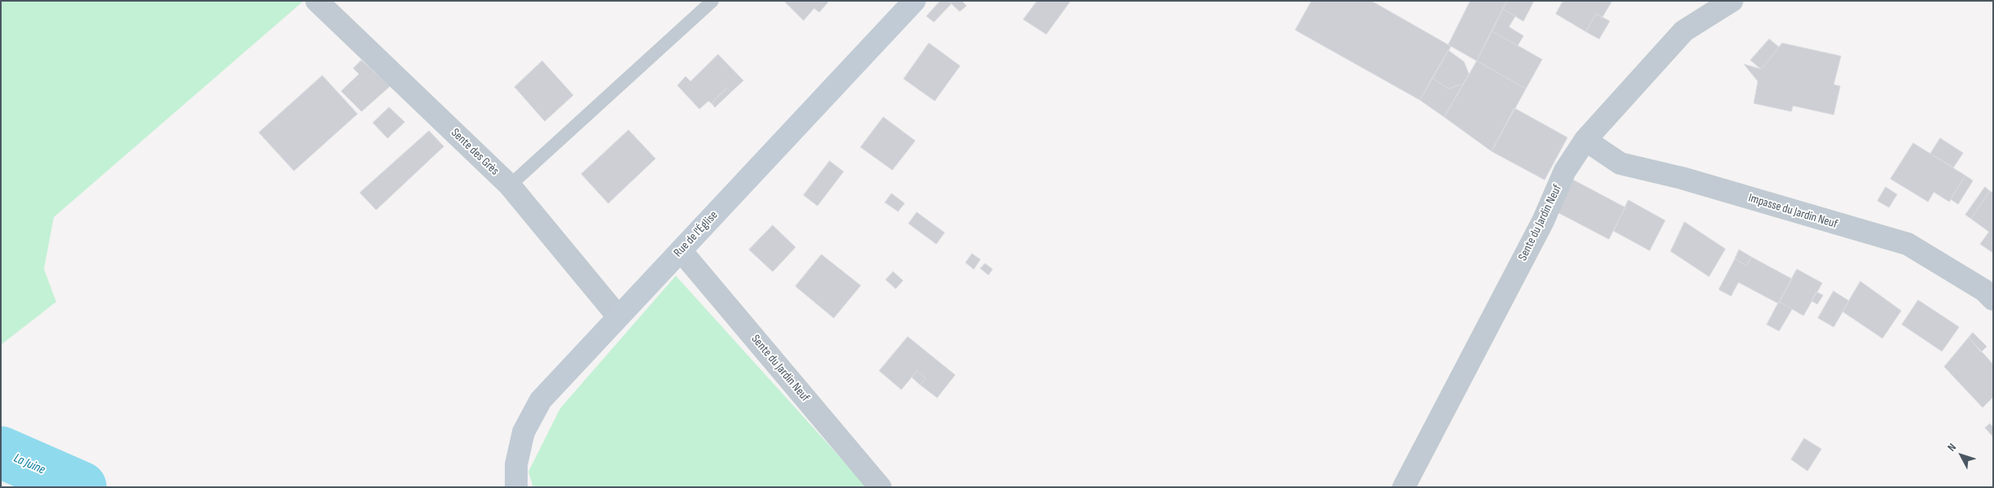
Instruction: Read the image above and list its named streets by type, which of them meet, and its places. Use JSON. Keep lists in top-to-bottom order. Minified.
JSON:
{"streets":{"street":["Sente des Grès","Impasse du Jardin Neuf","Sente du Jardin Neuf","Rue de l'Église"]},"crossings":[["Sente des Grès","Rue de l'Église"],["Impasse du Jardin Neuf","Sente du Jardin Neuf"],["Sente du Jardin Neuf","Rue de l'Église"]],"water":["La Juine"],"north":"top left"}
